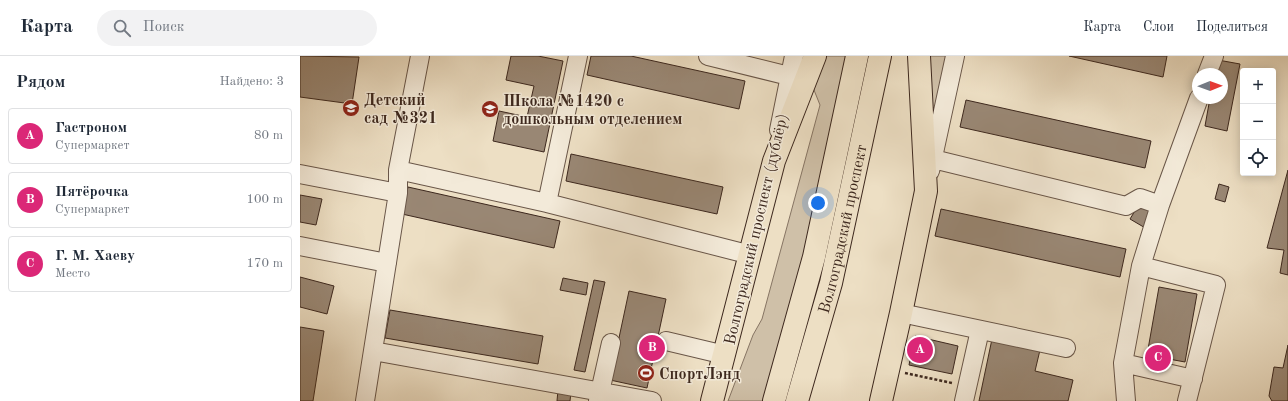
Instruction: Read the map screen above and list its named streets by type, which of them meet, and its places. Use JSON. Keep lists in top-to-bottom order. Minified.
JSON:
{"streets":{"main road":["Волгоградский проспект (дублёр)","Волгоградский проспект"]},"places":{"school or university":["Детский сад №321","Школа №1420 с дошкольным отделением"],"sports":["СпортЛэнд"]},"north":"right","page":{"header":"Карта","search":"Поиск","nav":["Карта","Слои","Поделиться"],"heading":["Рядом","Найдено: 3"],"map_buttons":["+","−"],"list":[{"mark":"A","name":"Гастроном","note":"Супермаркет","value":"80 m"},{"mark":"B","name":"Пятёрочка","note":"Супермаркет","value":"100 m"},{"mark":"C","name":"Г. М. Хаеву","note":"Место","value":"170 m"}],"pins":["B","A","C"]}}
